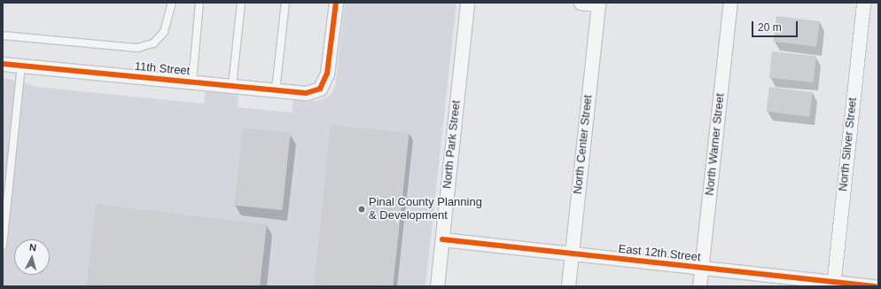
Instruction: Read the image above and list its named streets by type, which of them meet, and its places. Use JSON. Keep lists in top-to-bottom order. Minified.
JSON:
{"streets":{"street":["11th Street","North Park Street","North Center Street","North Warner Street","North Silver Street","East 12th Street"]},"crossings":[["North Park Street","East 12th Street"],["North Center Street","East 12th Street"],["North Warner Street","East 12th Street"],["North Silver Street","East 12th Street"]],"places":["Pinal County Planning & Development"],"scale_bar":"20 m","north":"top"}
